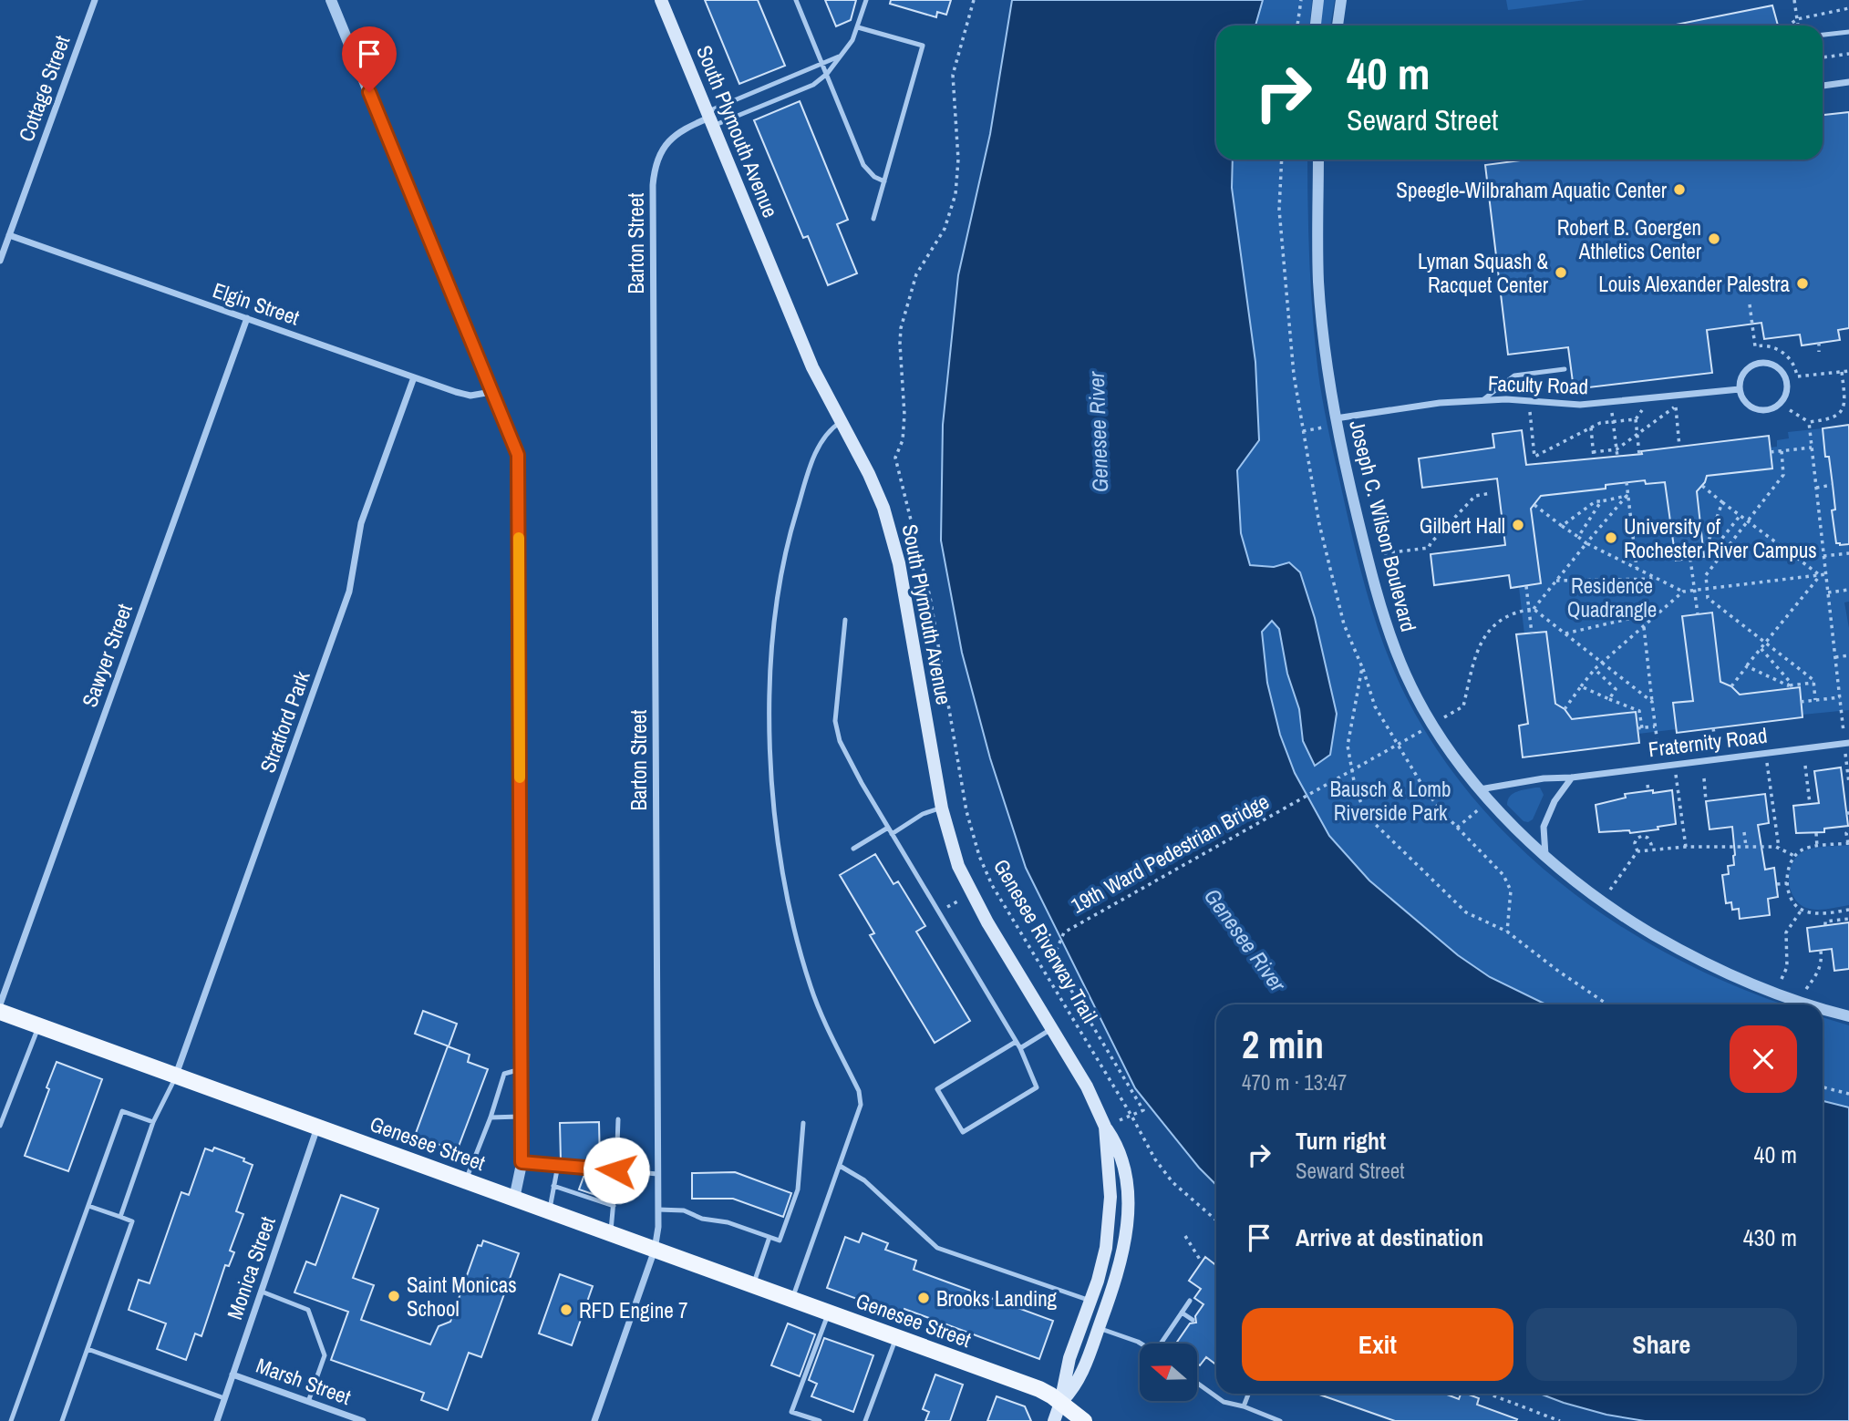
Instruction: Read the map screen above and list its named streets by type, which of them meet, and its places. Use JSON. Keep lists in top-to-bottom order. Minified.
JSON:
{"streets":{"main road":["South Plymouth Avenue","Genesee Street"],"street":["Cottage Street","Barton Street","Elgin Street","Faculty Road","Joseph C. Wilson Boulevard","Sawyer Street","Stratford Park","Fraternity Road","Monica Street","Marsh Street"],"path":["19th Ward Pedestrian Bridge","Genesee Riverway Trail"]},"crossings":[["Cottage Street","Elgin Street"],["South Plymouth Avenue","Barton Street"],["South Plymouth Avenue","Genesee Street"],["Barton Street","Genesee Street"],["Elgin Street","Sawyer Street"],["Elgin Street","Stratford Park"],["Faculty Road","Joseph C. Wilson Boulevard"],["Joseph C. Wilson Boulevard","Fraternity Road"],["Stratford Park","Genesee Street"],["19th Ward Pedestrian Bridge","Genesee Riverway Trail"],["Genesee Street","Monica Street"],["Monica Street","Marsh Street"]],"water":["Genesee River"],"parks":["Residence Quadrangle","Bausch & Lomb Riverside Park"],"places":["Speegle-Wilbraham Aquatic Center","Robert B. Goergen Athletics Center","Lyman Squash & Racquet Center","Louis Alexander Palestra","Gilbert Hall","University of Rochester River Campus","Saint Monicas School","Brooks Landing","RFD Engine 7"],"north":"left","page":{"turn":["40 m","Seward Street"],"heading":["2 min","470 m · 13:47"],"list":[{"name":"Turn right","note":"Seward Street","value":"40 m"},{"name":"Arrive at destination","value":"430 m"}],"buttons":["Exit","Share"]}}
